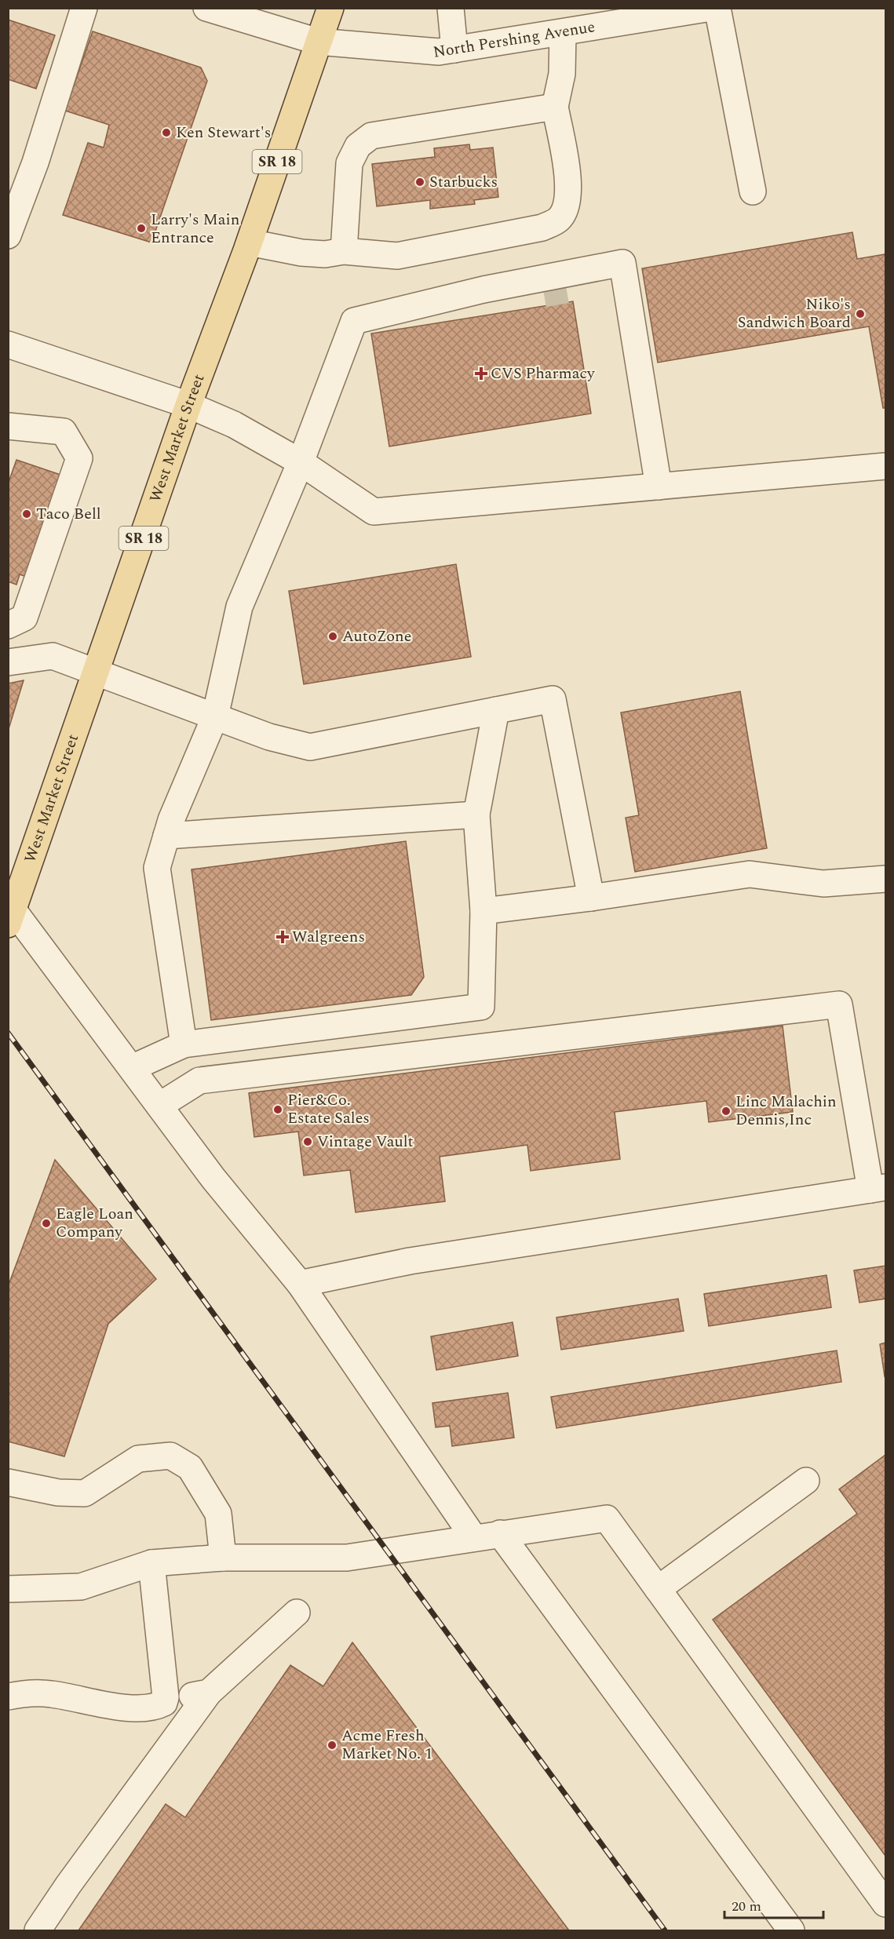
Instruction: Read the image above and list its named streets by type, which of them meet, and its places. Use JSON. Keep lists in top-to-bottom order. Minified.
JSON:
{"streets":{"main road":["SR 18","West Market Street"],"street":["North Pershing Avenue"]},"crossings":[["North Pershing Avenue","West Market Street"]],"places":{"other":["Ken Stewart's","Starbucks","Larry's Main Entrance","Niko's Sandwich Board","Taco Bell","AutoZone","Pier&Co. Estate Sales","Linc Malachin Dennis,Inc","Vintage Vault","Eagle Loan Company","Acme Fresh Market No. 1"],"health":["CVS Pharmacy","Walgreens"]},"scale_bar":"20 m"}
